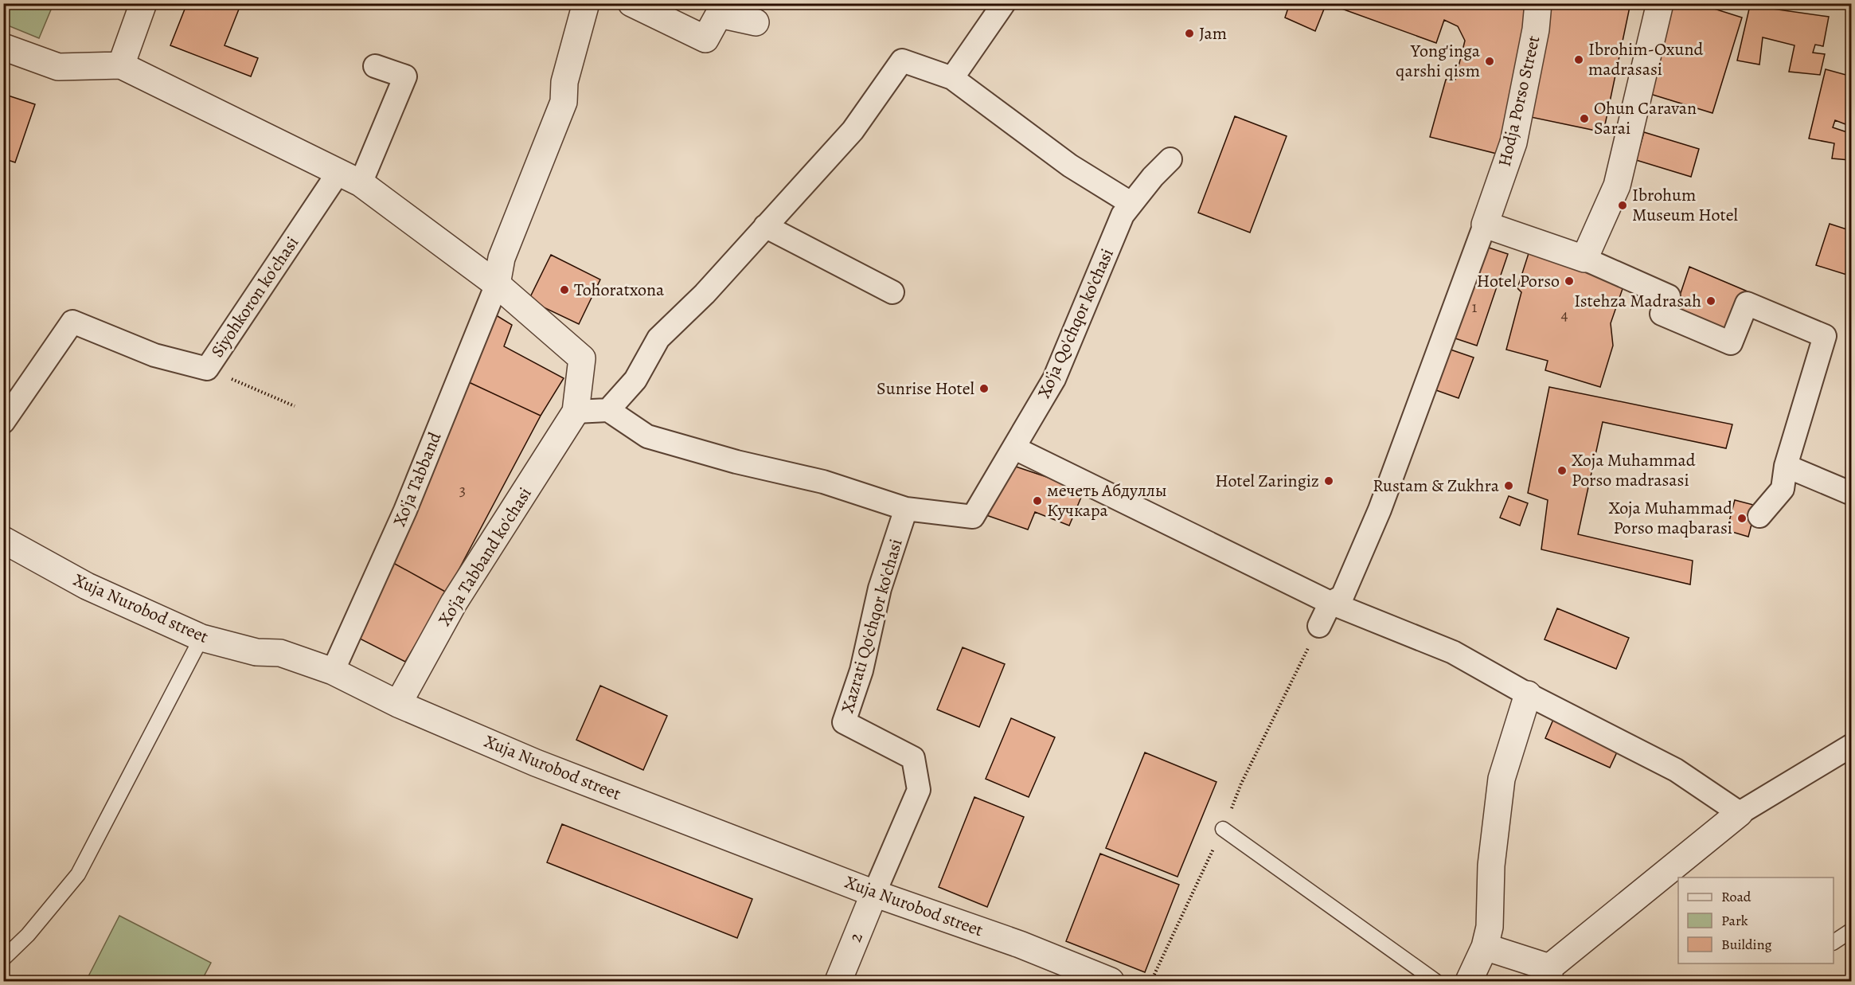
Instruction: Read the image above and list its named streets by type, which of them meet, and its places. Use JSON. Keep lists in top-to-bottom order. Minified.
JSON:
{"streets":{"street":["Hodja Porso Street","Siyohkoron ko'chasi","Xo'ja Qo'chqor ko'chasi","Xo'ja Tabband","Xo'ja Tabband ko'chasi","Xuja Nurobod street","Xazrati Qo'chqor ko'chasi","2"]},"crossings":[["Xo'ja Qo'chqor ko'chasi","Xazrati Qo'chqor ko'chasi"],["Xo'ja Tabband","Xuja Nurobod street"],["Xo'ja Tabband ko'chasi","Xuja Nurobod street"],["Xuja Nurobod street","Xazrati Qo'chqor ko'chasi"],["Xuja Nurobod street","2"],["Xazrati Qo'chqor ko'chasi","2"]],"places":["Jam","Ibrohim-Oxund madrasasi","Yong'inga qarshi qism","Ohun Caravan Sarai","Ibrohum Museum Hotel","Hotel Porso","Tohoratxona","Istehza Madrasah","Sunrise Hotel","Xoja Muhammad Porso madrasasi","Hotel Zaringiz","Rustam & Zukhra","мечеть Абдуллы Кучкара","Xoja Muhammad Porso maqbarasi"],"house_numbers":["1","4","3"],"legend":["Road","Park","Building"]}
